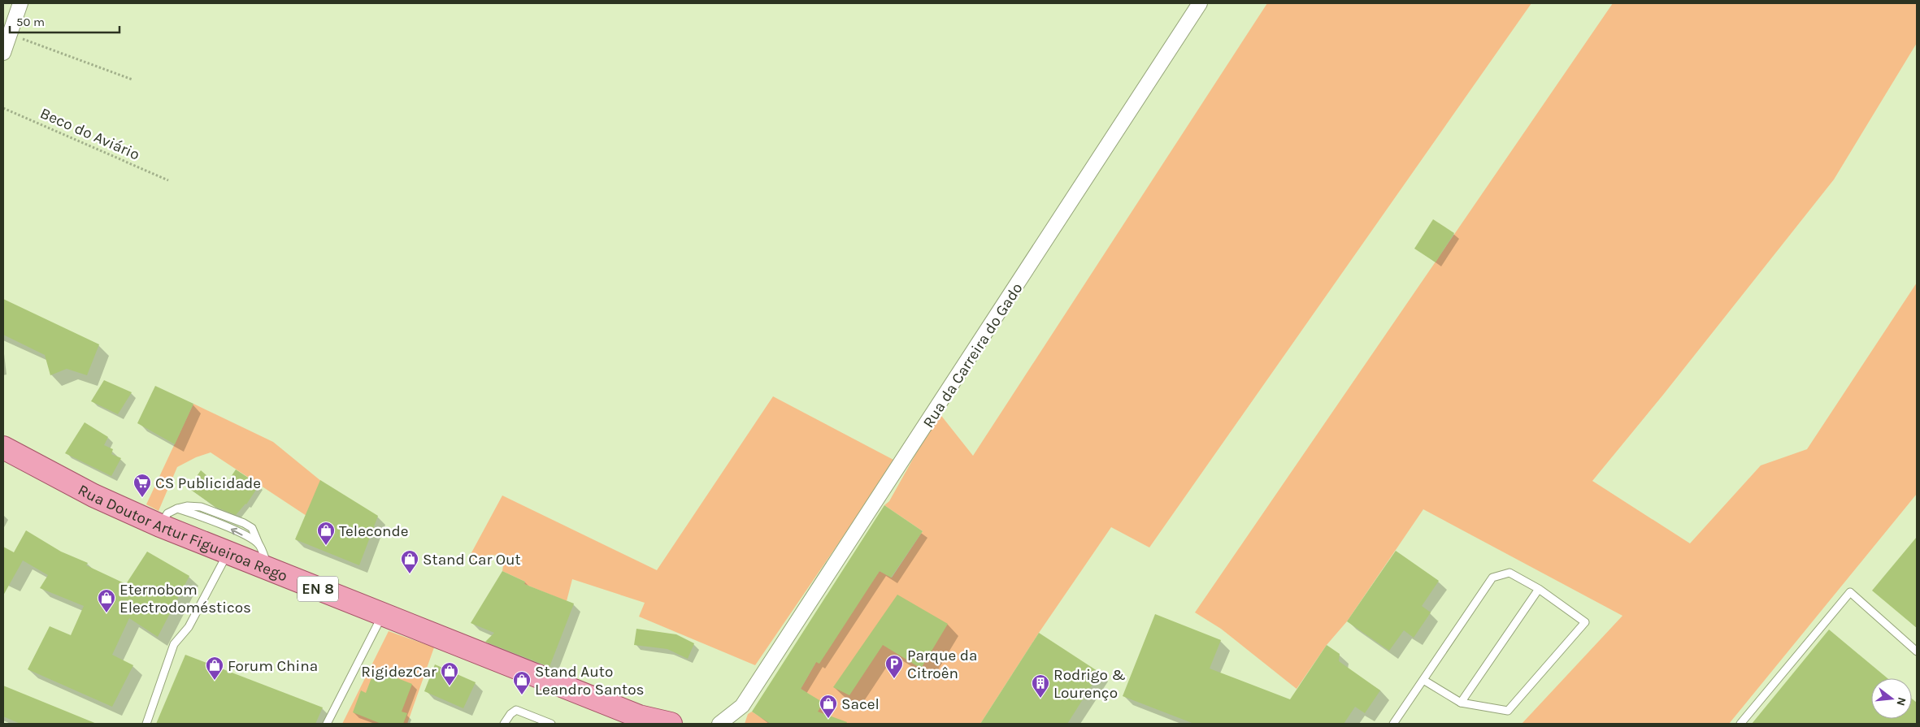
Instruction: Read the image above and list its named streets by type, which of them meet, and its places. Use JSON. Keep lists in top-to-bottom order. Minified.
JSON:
{"streets":{"main road":["Rua Doutor Artur Figueiroa Rego","EN 8"],"street":["Rua da Carreira do Gado"],"path":["Beco do Aviário"]},"places":{"supermarket":["CS Publicidade"],"shop":["Teleconde","Stand Car Out","Eternobom Electrodomésticos","Forum China","RigidezCar","Stand Auto Leandro Santos","Sacel"],"parking":["Parque da Citroên"],"building":["Rodrigo & Lourenço"]},"scale_bar":"50 m","north":"right"}
